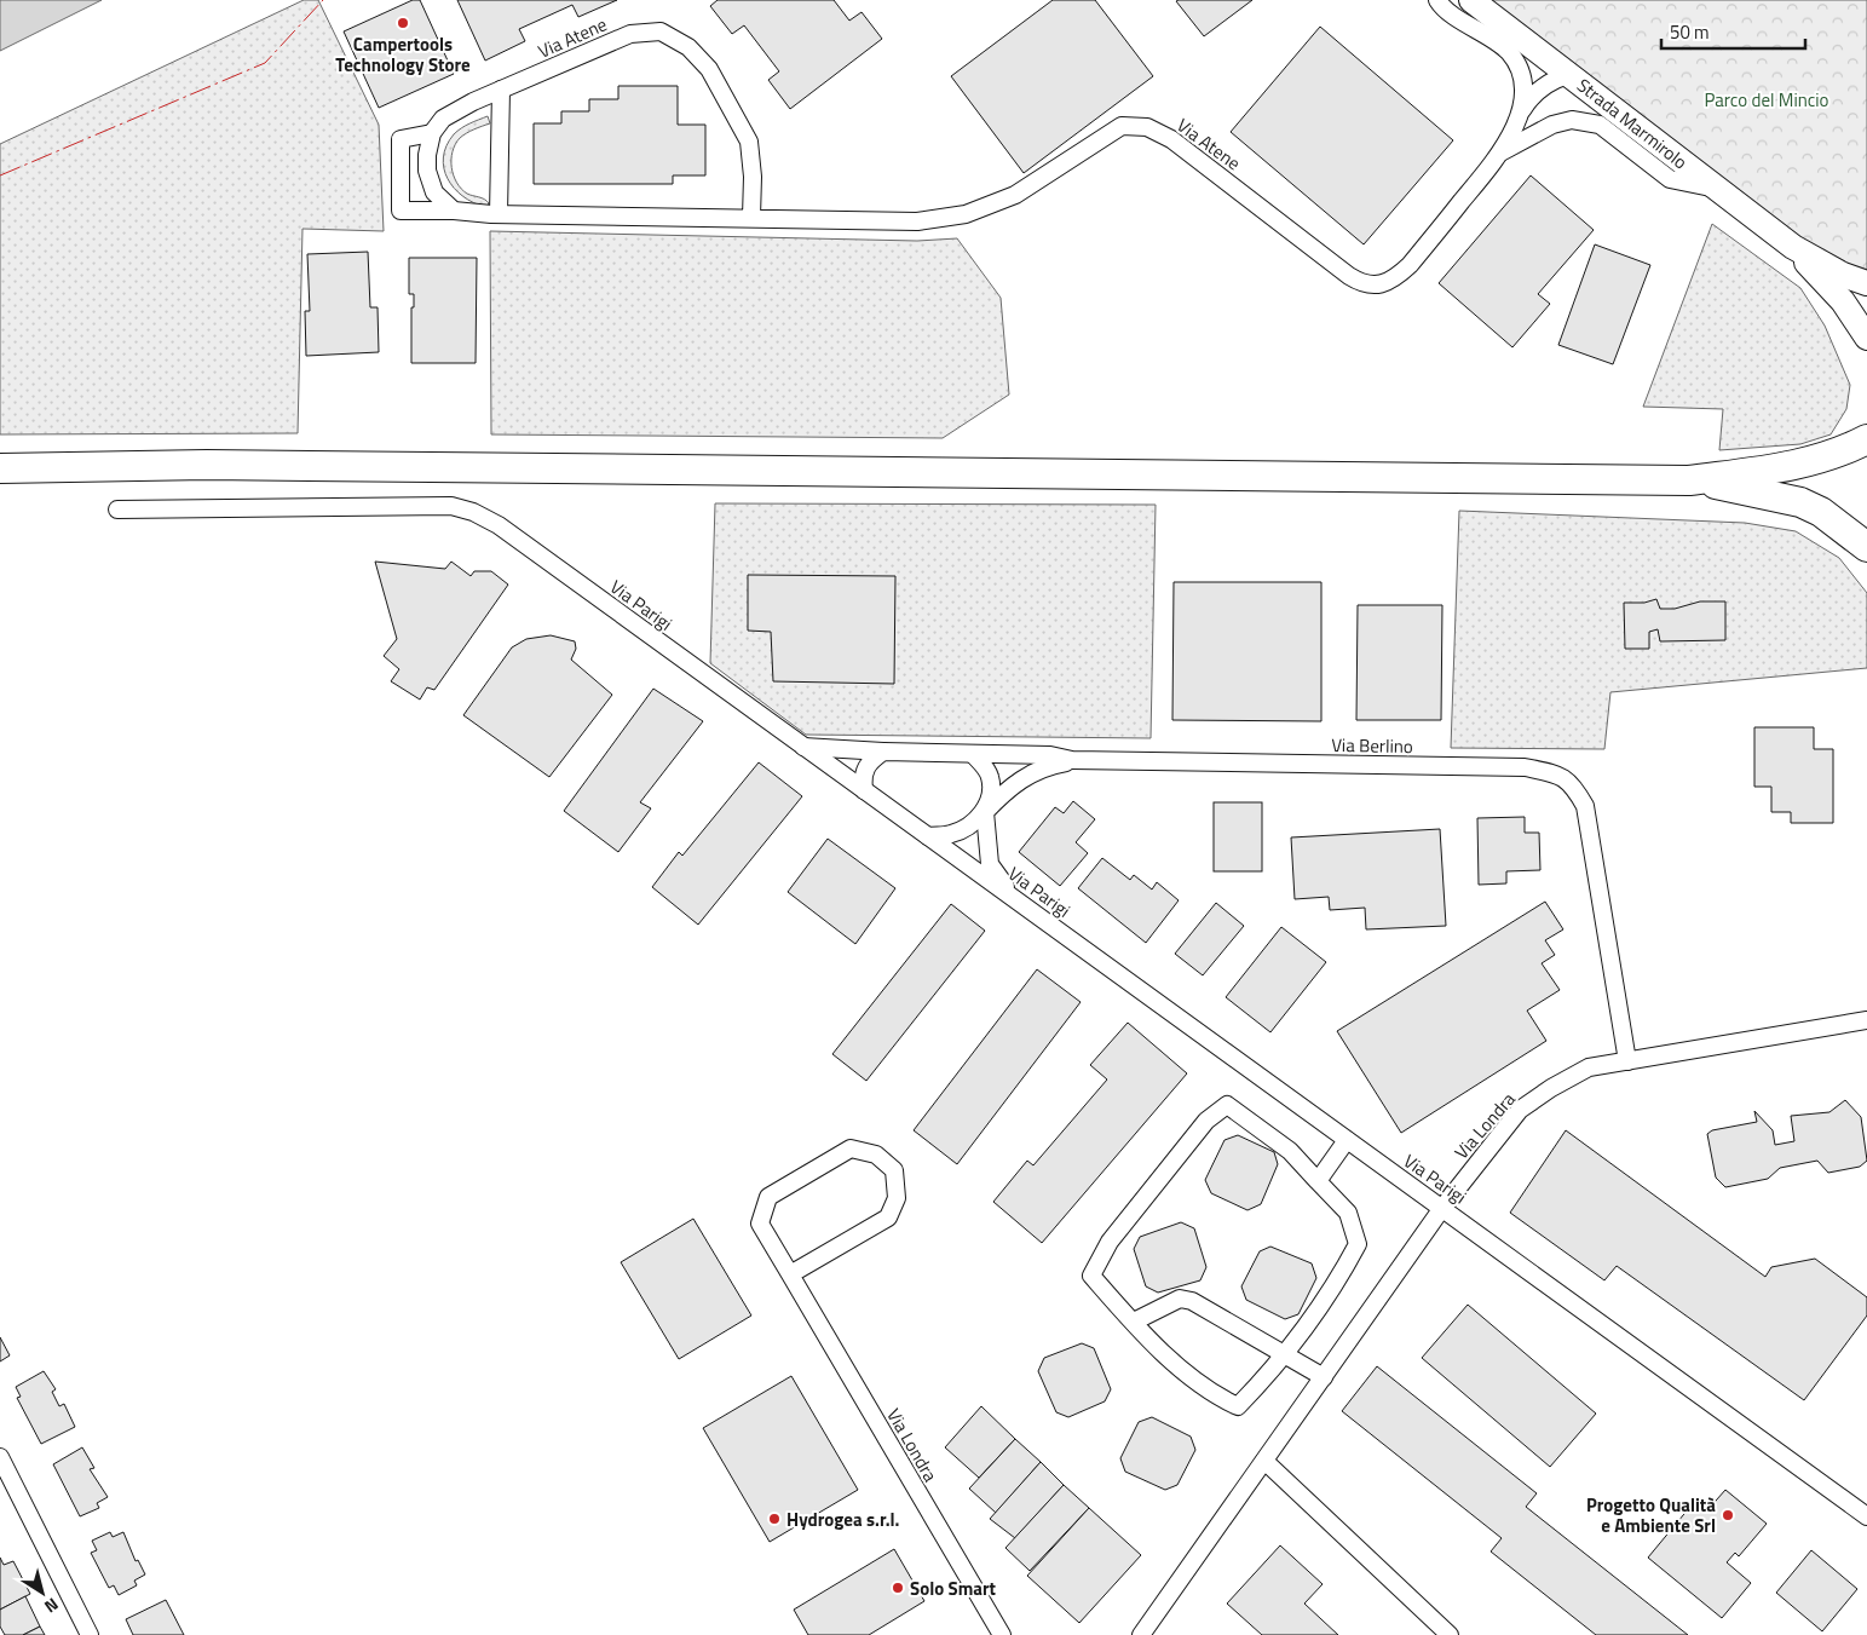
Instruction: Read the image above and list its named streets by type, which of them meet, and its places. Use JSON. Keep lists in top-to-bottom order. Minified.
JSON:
{"streets":{"main road":["Strada Marmirolo"],"street":["Via Atene","Via Parigi","Via Berlino","Via Londra"]},"crossings":[["Via Atene","Strada Marmirolo"],["Via Parigi","Via Berlino"],["Via Parigi","Via Londra"],["Via Berlino","Via Londra"]],"parks":["Parco del Mincio"],"places":["Campertools Technology Store","Progetto Qualità e Ambiente Srl","Hydrogea s.r.l.","Solo Smart"],"scale_bar":"50 m","north":"bottom right"}
